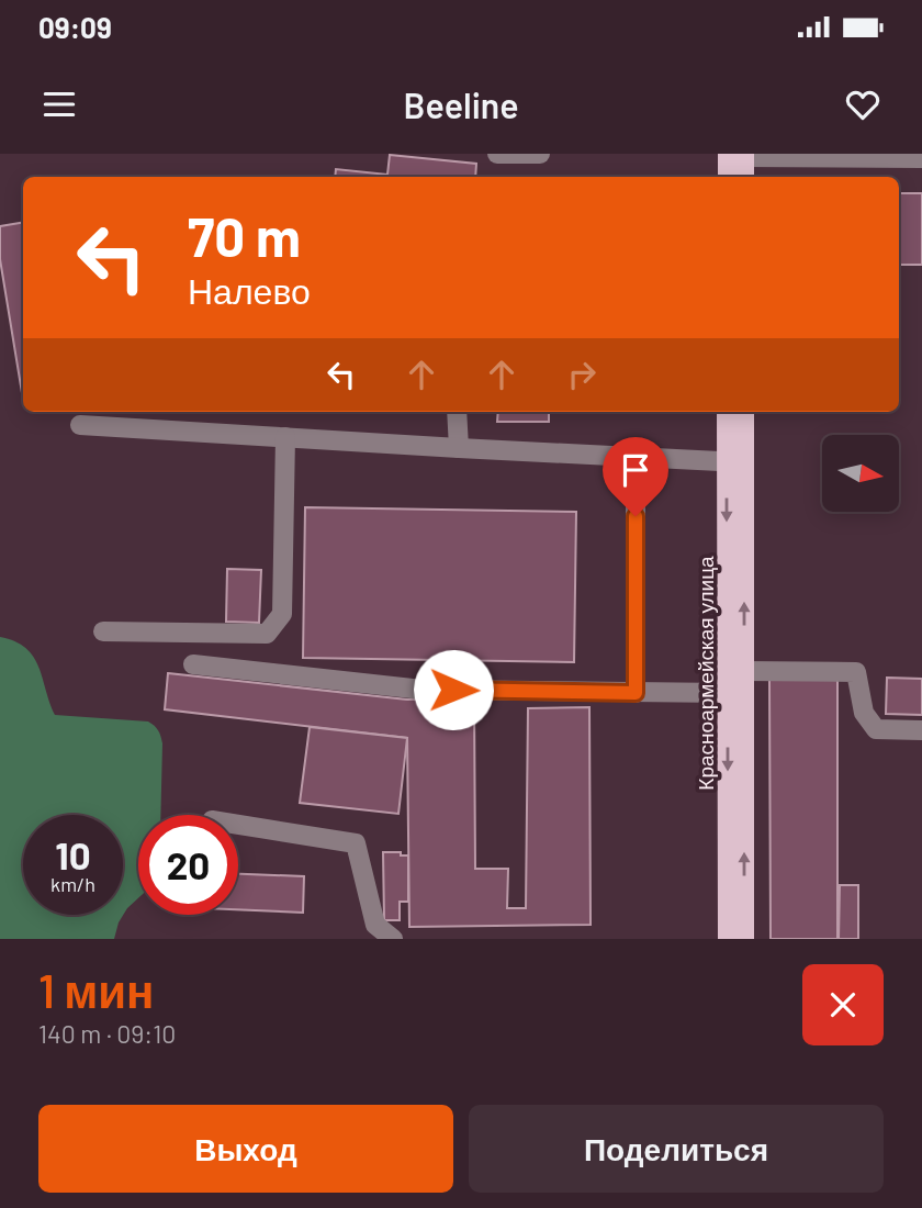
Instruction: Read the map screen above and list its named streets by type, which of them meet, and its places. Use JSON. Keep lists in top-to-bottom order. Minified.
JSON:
{"streets":{"main road":["Красноармейская улица"]},"north":"right","page":{"status":"09:09","header":"Beeline","turn":["70 m","Налево"],"speed":"10 km/h","limit":"20","heading":["1 мин","140 m · 09:10"],"buttons":["Выход","Поделиться"]}}
